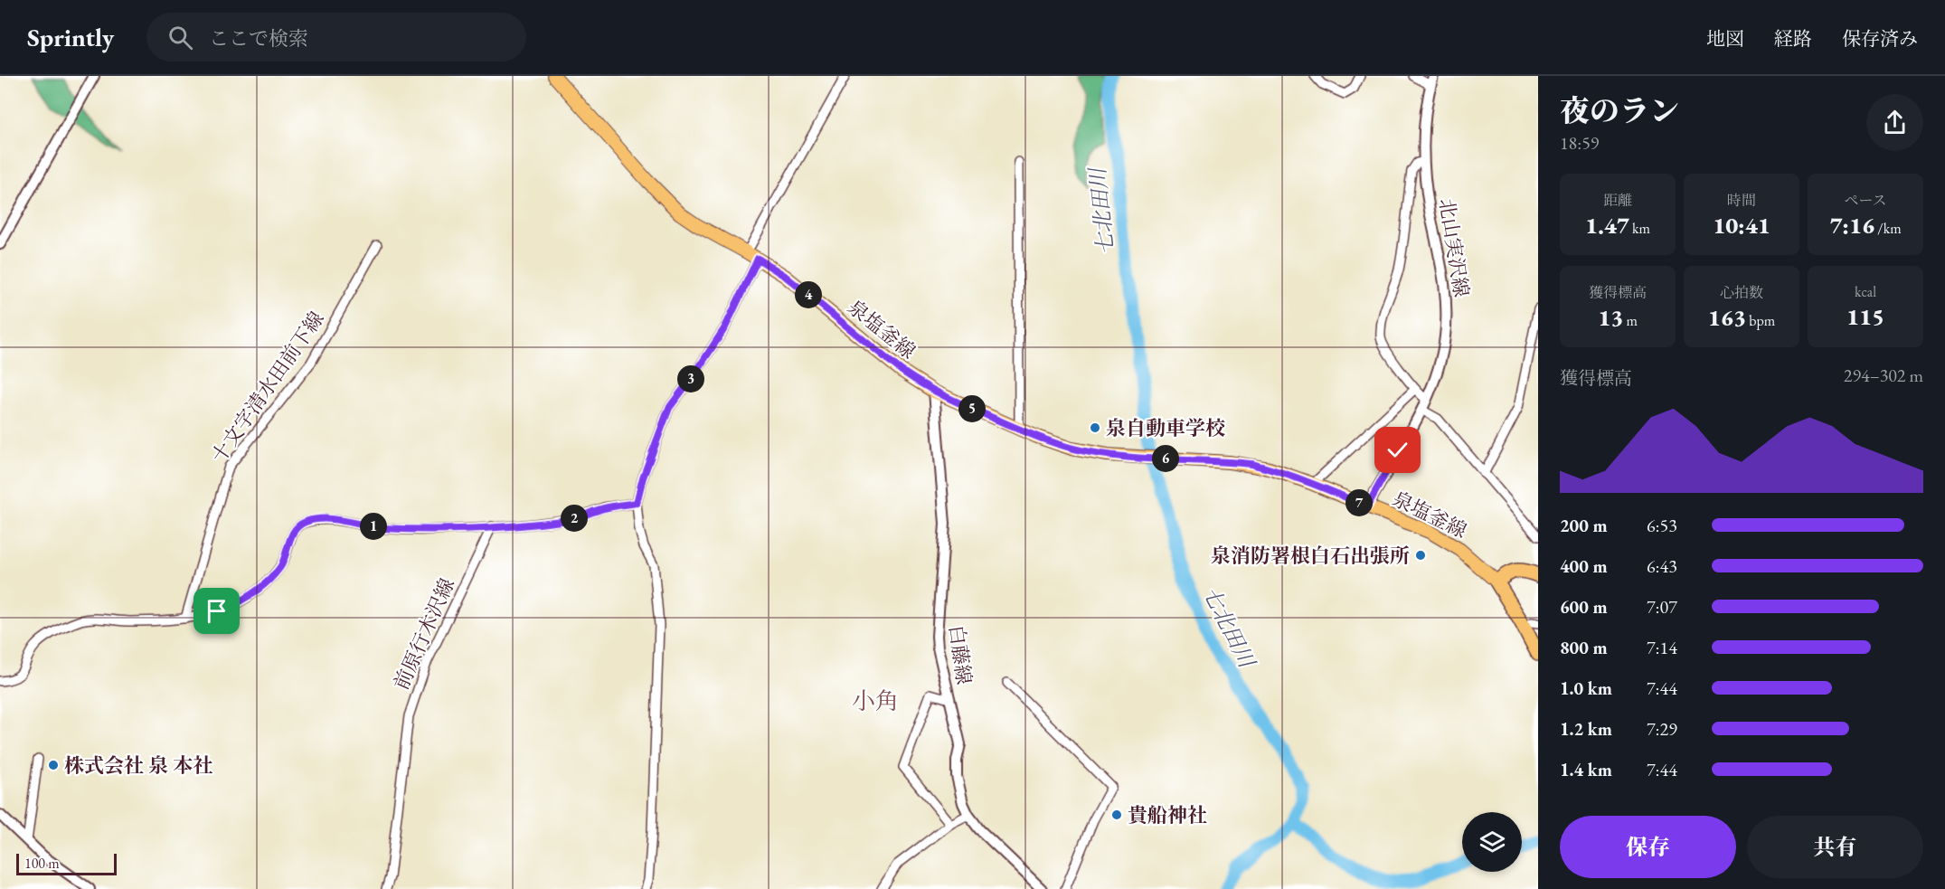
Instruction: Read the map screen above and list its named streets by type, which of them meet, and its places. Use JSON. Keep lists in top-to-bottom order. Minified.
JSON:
{"streets":{"main road":["泉塩釜線"],"street":["北山実沢線","十文字清水田前下線","前原行木沢線","白藤線"]},"crossings":[["北山実沢線","泉塩釜線"],["泉塩釜線","白藤線"]],"districts":["小角"],"water":["七北田川"],"places":["泉自動車学校","泉消防署根白石出張所","株式会社 泉 本社","貴船神社"],"scale_bar":"100 m","page":{"header":"Sprintly","search":"ここで検索","nav":["地図","経路","保存済み"],"heading":["夜のラン","18:59"],"stats":[["距離","1.47 km"],["時間","10:41"],["ペース","7:16 /km"],["獲得標高","13 m"],["心拍数","163 bpm"],["kcal","115"]],"pins":["4","3","5","6","7","2","1"],"chart":["獲得標高","294–302 m"],"list":[{"name":"200 m","note":"6:53"},{"name":"400 m","note":"6:43"},{"name":"600 m","note":"7:07"},{"name":"800 m","note":"7:14"},{"name":"1.0 km","note":"7:44"},{"name":"1.2 km","note":"7:29"},{"name":"1.4 km","note":"7:44"}],"buttons":["保存","共有"],"scale":"100 m"}}
